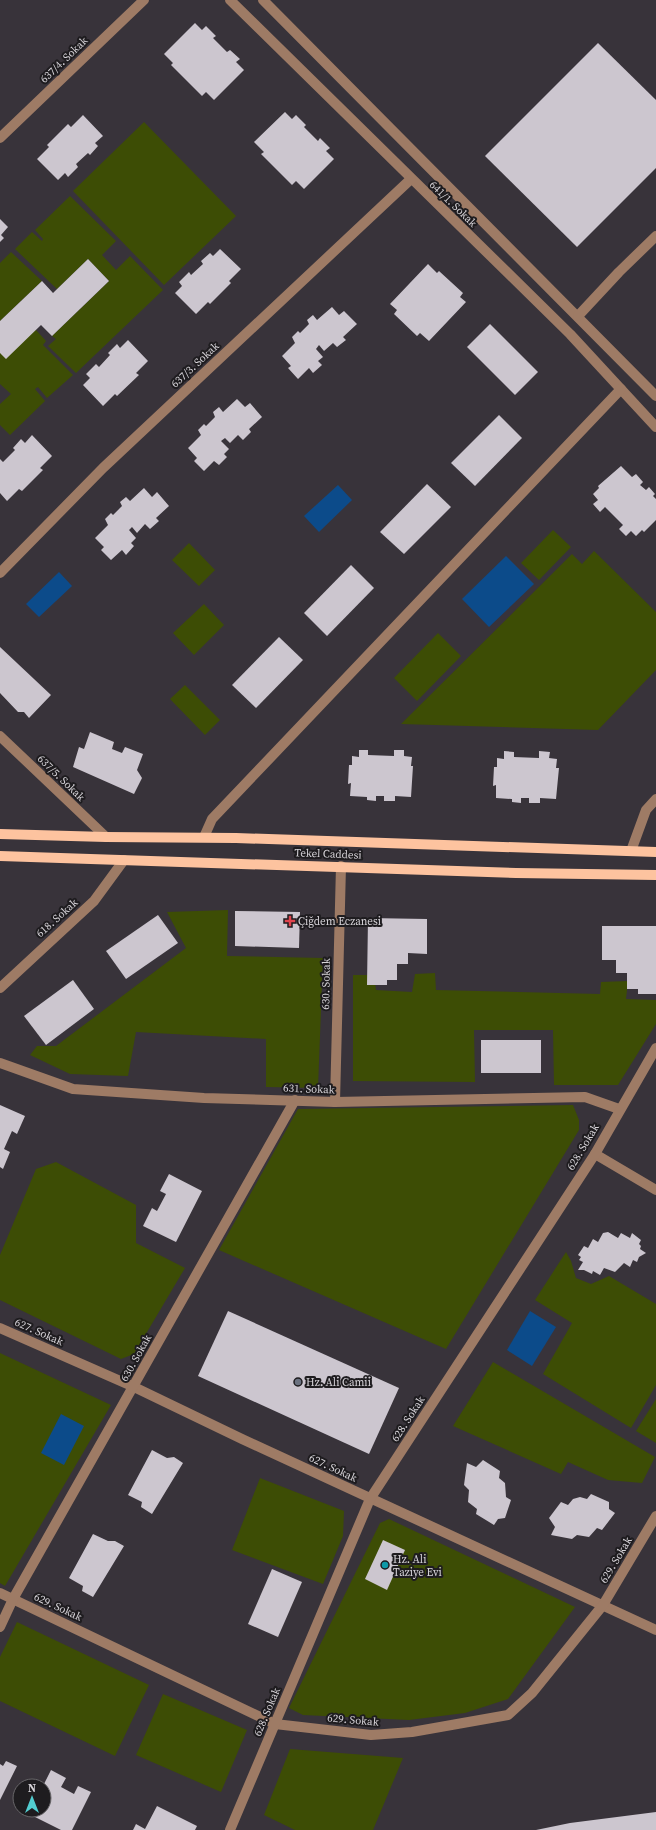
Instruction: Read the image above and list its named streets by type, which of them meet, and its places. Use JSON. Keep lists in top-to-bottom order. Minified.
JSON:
{"streets":{"main road":["Tekel Caddesi"],"street":["637/4. Sokak","641/1. Sokak","637/3. Sokak","637/5. Sokak","618. Sokak","630. Sokak","631. Sokak","628. Sokak","627. Sokak","629. Sokak"]},"crossings":[["641/1. Sokak","637/3. Sokak"],["Tekel Caddesi","618. Sokak"],["Tekel Caddesi","630. Sokak"],["630. Sokak","631. Sokak"],["630. Sokak","627. Sokak"],["630. Sokak","629. Sokak"],["631. Sokak","628. Sokak"],["628. Sokak","627. Sokak"],["628. Sokak","629. Sokak"],["627. Sokak","629. Sokak"]],"places":{"health":["Çiğdem Eczanesi"],"other":["Hz. Ali Camii","Hz. Ali Taziye Evi"]},"north":"top"}
